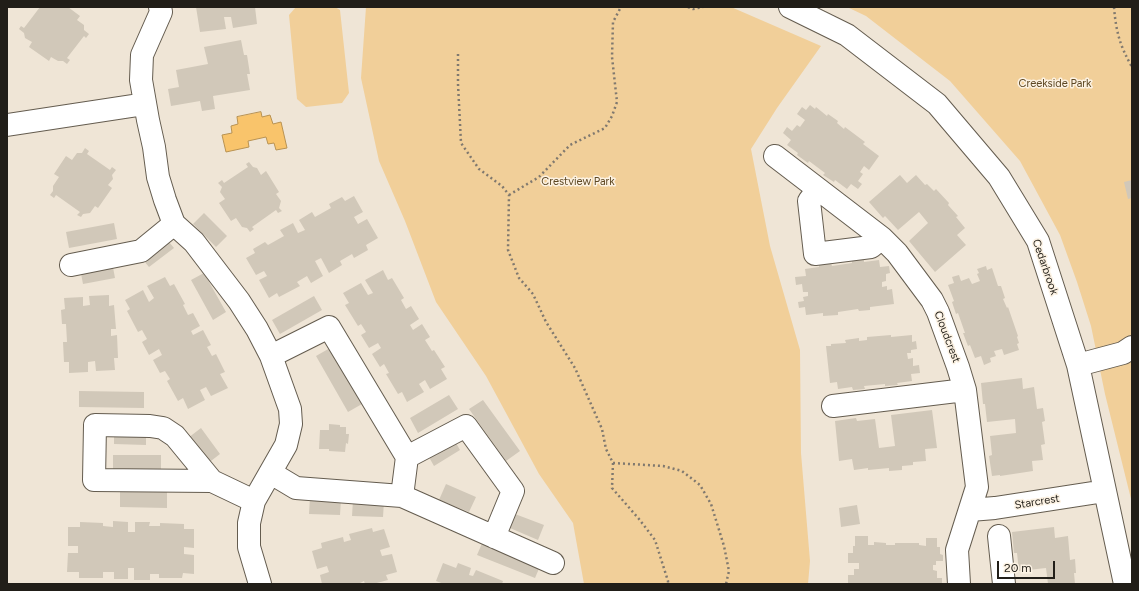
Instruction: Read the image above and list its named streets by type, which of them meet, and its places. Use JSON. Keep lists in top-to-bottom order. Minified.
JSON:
{"streets":{"street":["Cedarbrook","Cloudcrest","Starcrest"]},"crossings":[["Cedarbrook","Starcrest"],["Cloudcrest","Starcrest"]],"parks":["Creekside Park","Crestview Park"],"scale_bar":"20 m"}
